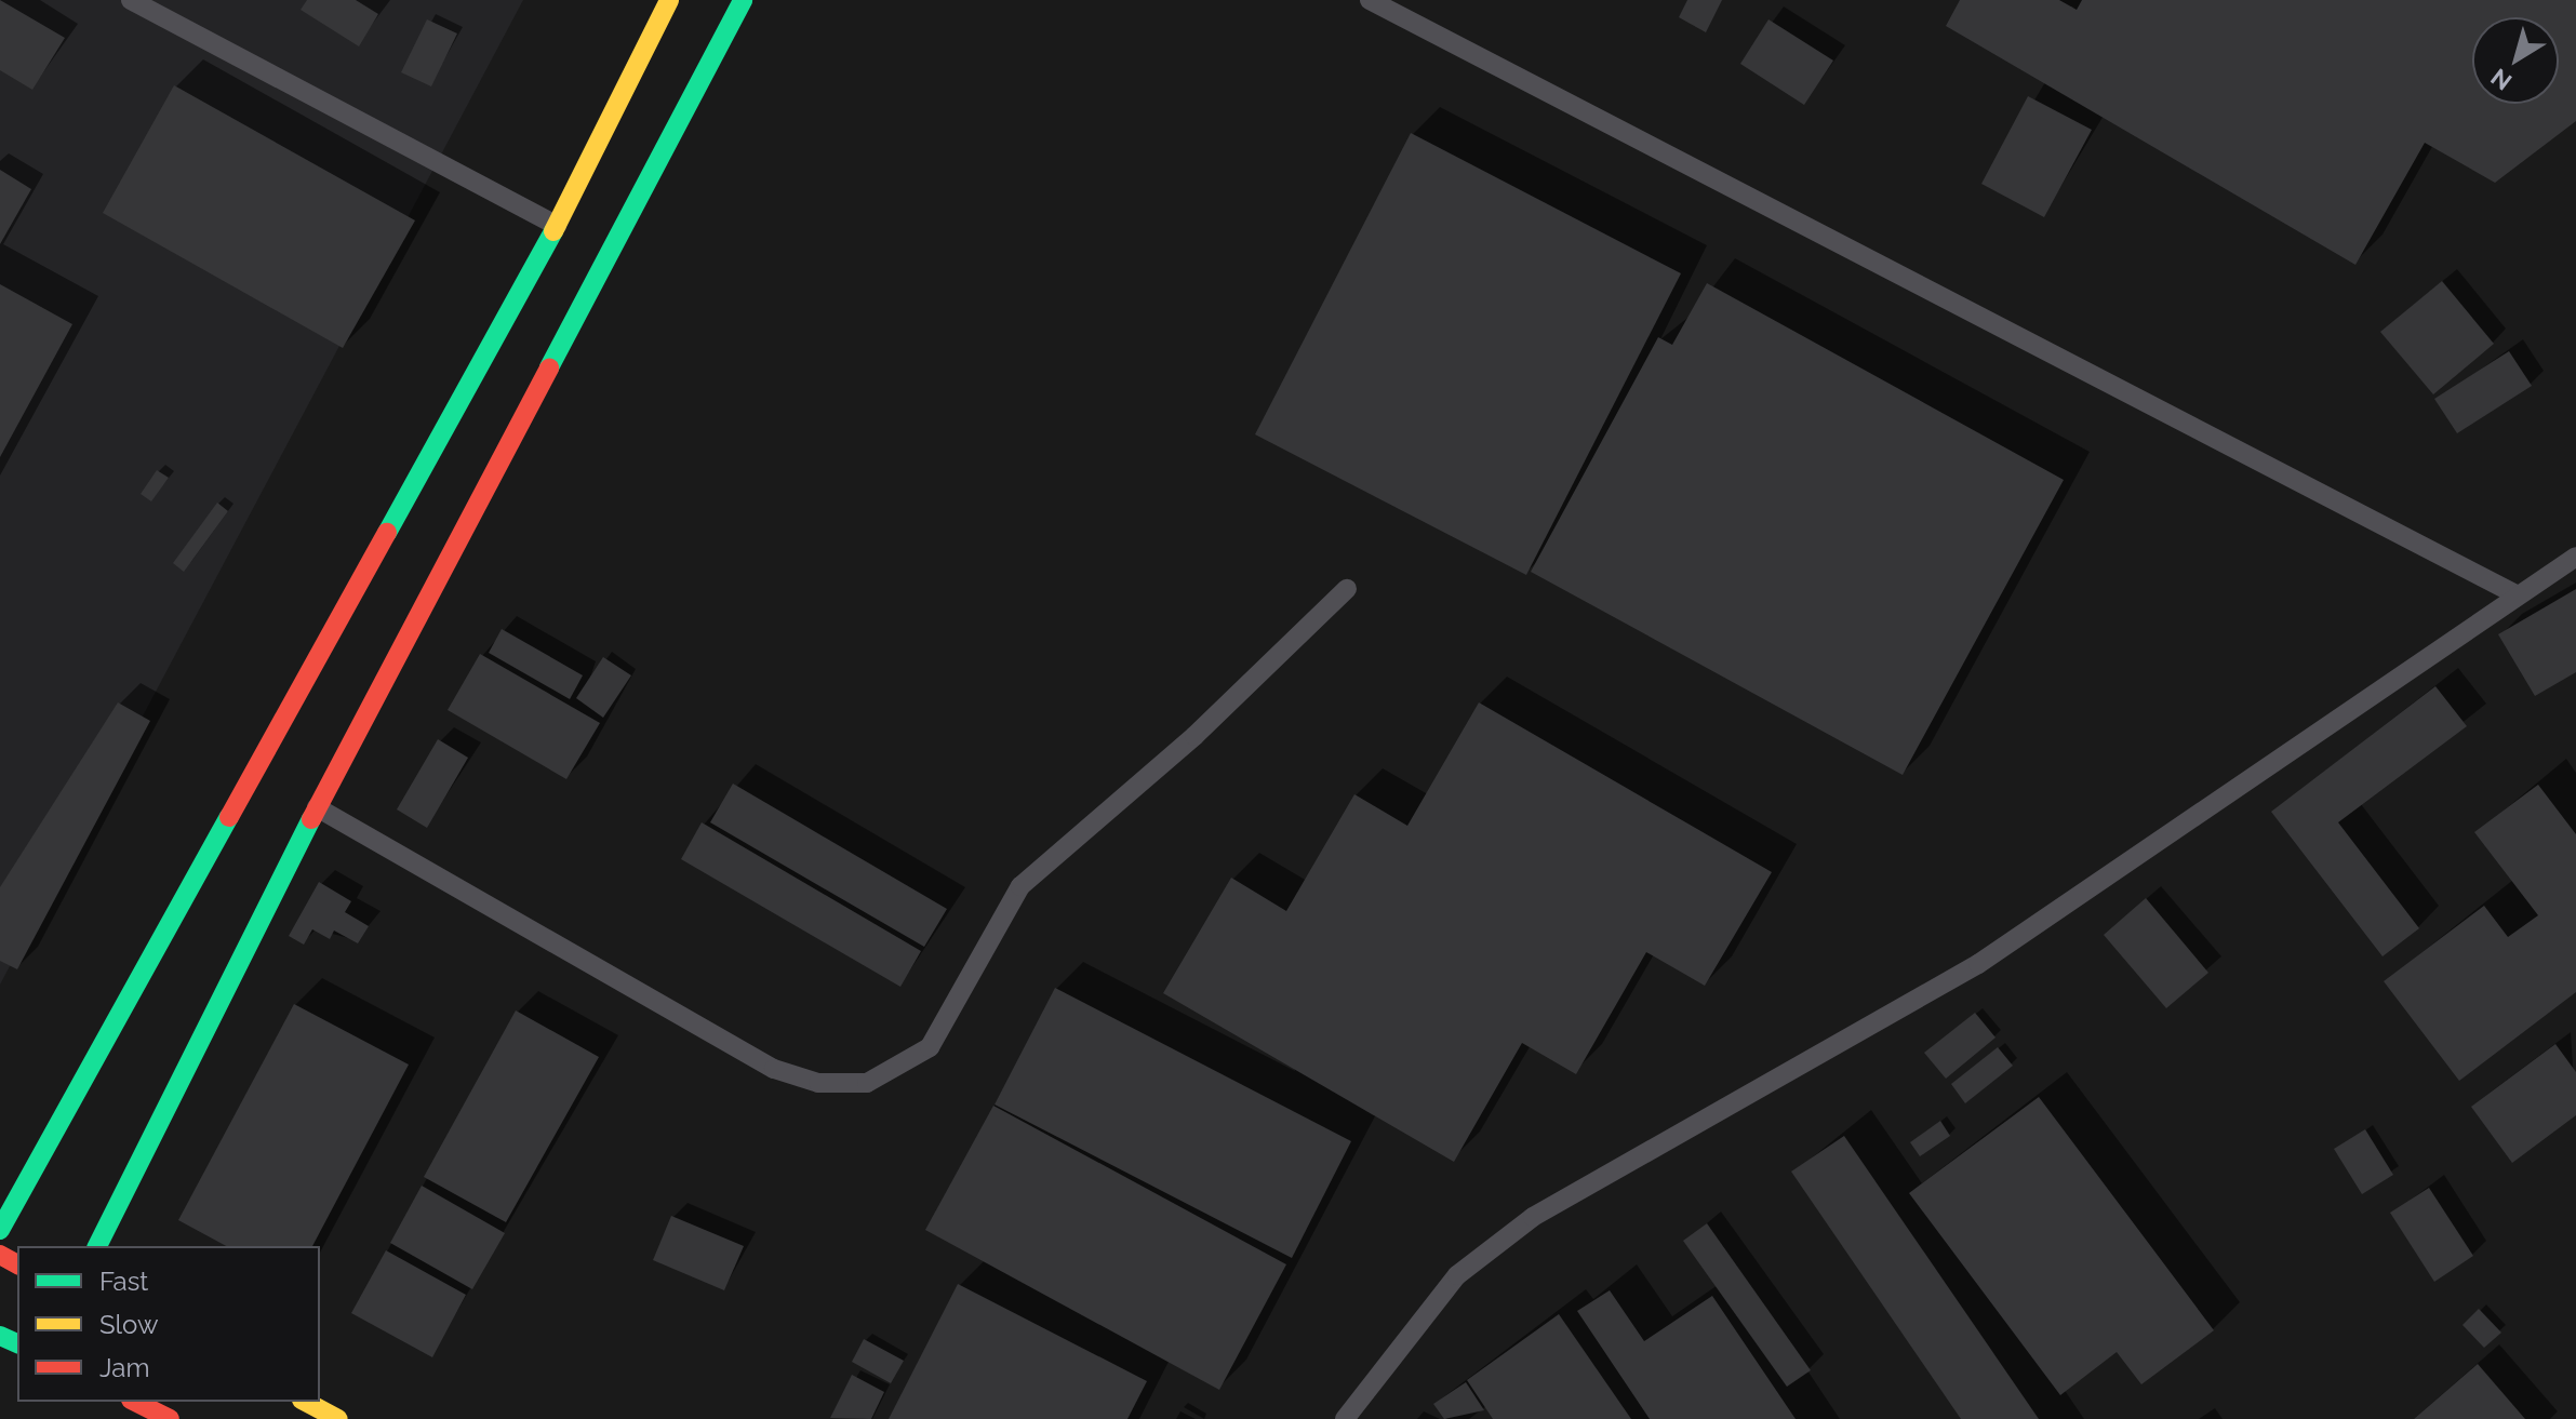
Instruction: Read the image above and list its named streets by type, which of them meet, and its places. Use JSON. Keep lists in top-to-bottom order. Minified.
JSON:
{"legend":["Fast","Slow","Jam"],"north":"bottom left"}
